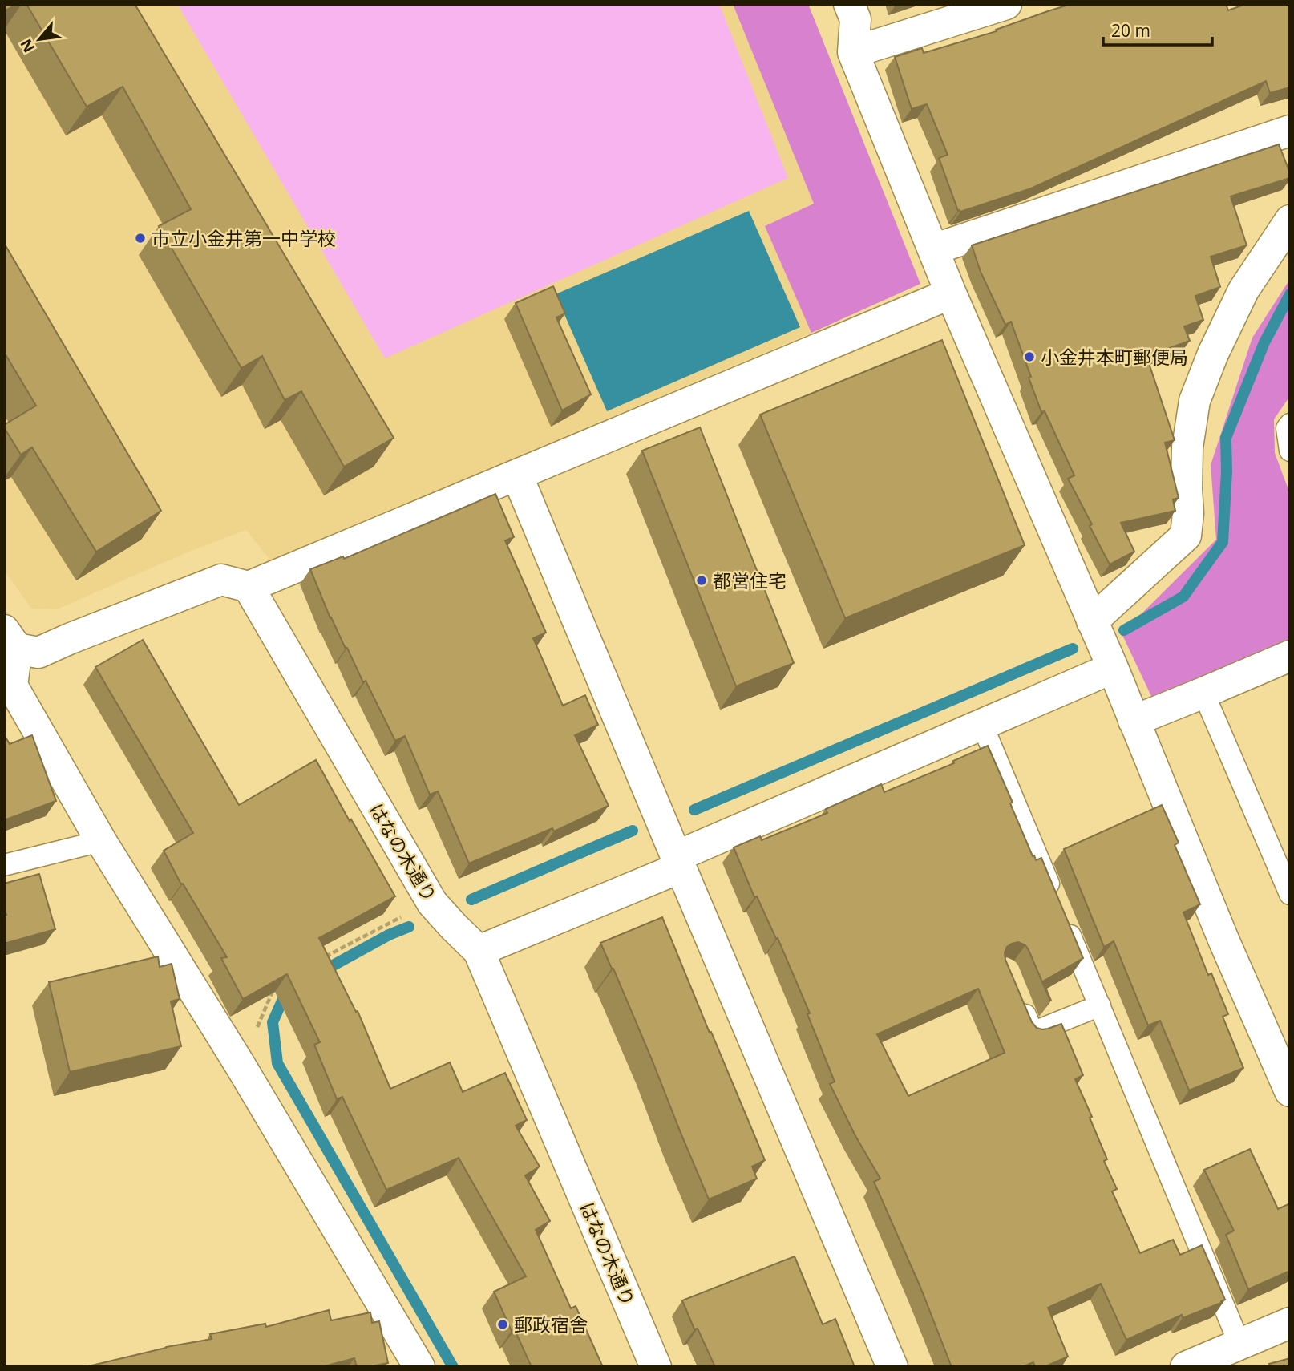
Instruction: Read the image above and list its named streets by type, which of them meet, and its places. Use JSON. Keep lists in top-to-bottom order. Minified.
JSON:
{"streets":{"street":["はなの木通り"]},"places":["市立小金井第一中学校","小金井本町郵便局","都営住宅","郵政宿舎"],"scale_bar":"20 m","north":"bottom left"}
